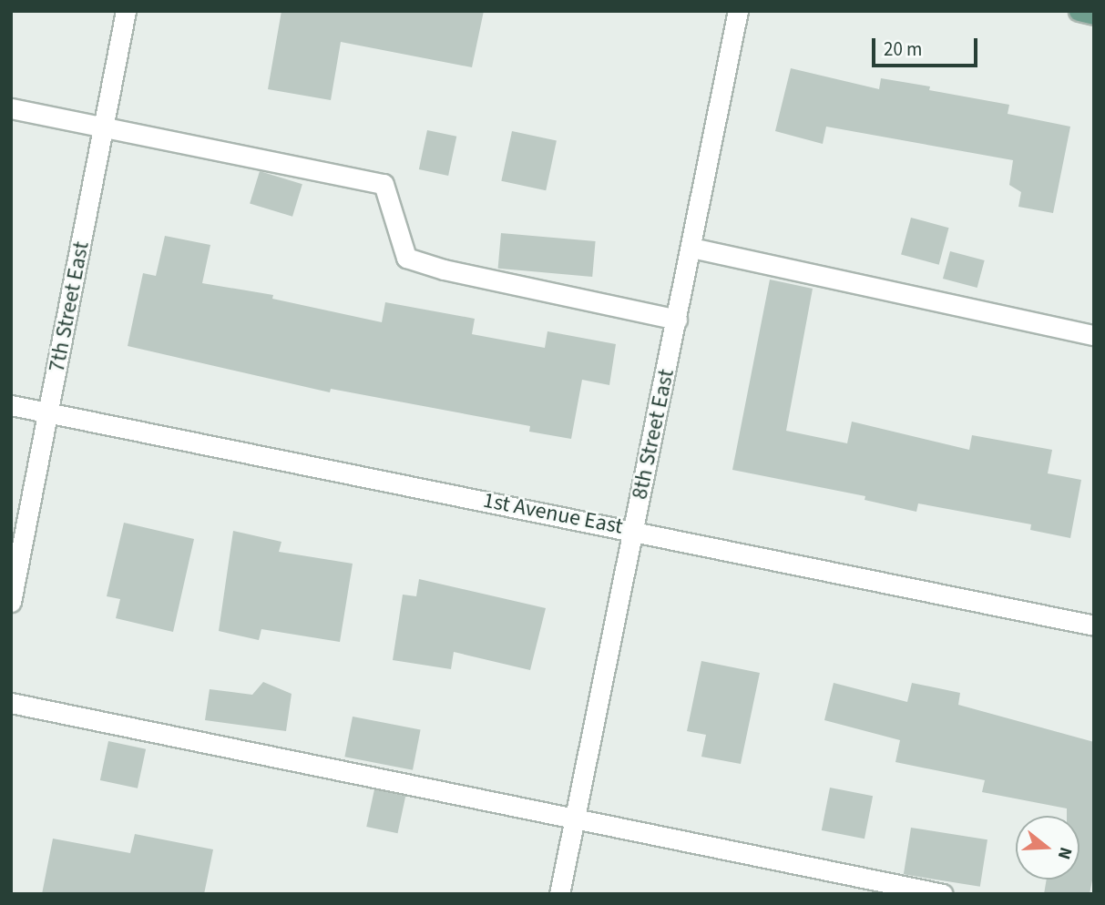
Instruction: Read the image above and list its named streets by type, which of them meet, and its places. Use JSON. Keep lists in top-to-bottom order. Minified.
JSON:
{"streets":{"street":["7th Street East","8th Street East","1st Avenue East"]},"crossings":[["7th Street East","1st Avenue East"],["8th Street East","1st Avenue East"]],"scale_bar":"20 m","north":"right"}
